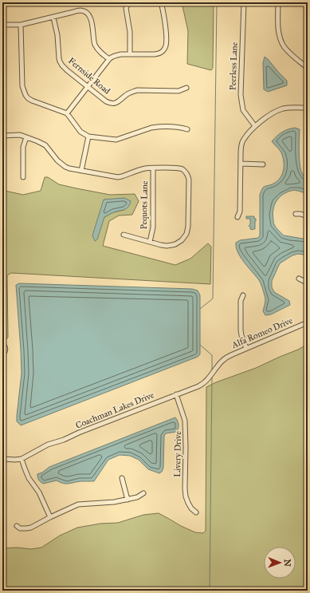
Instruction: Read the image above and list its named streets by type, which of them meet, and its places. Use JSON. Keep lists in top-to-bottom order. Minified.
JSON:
{"streets":{"street":["Peerless Lane","Fernside Road","Pequots Lane","Alfa Romeo Drive","Coachman Lakes Drive","Livery Drive"]},"crossings":[["Alfa Romeo Drive","Coachman Lakes Drive"],["Coachman Lakes Drive","Livery Drive"]],"north":"right"}
